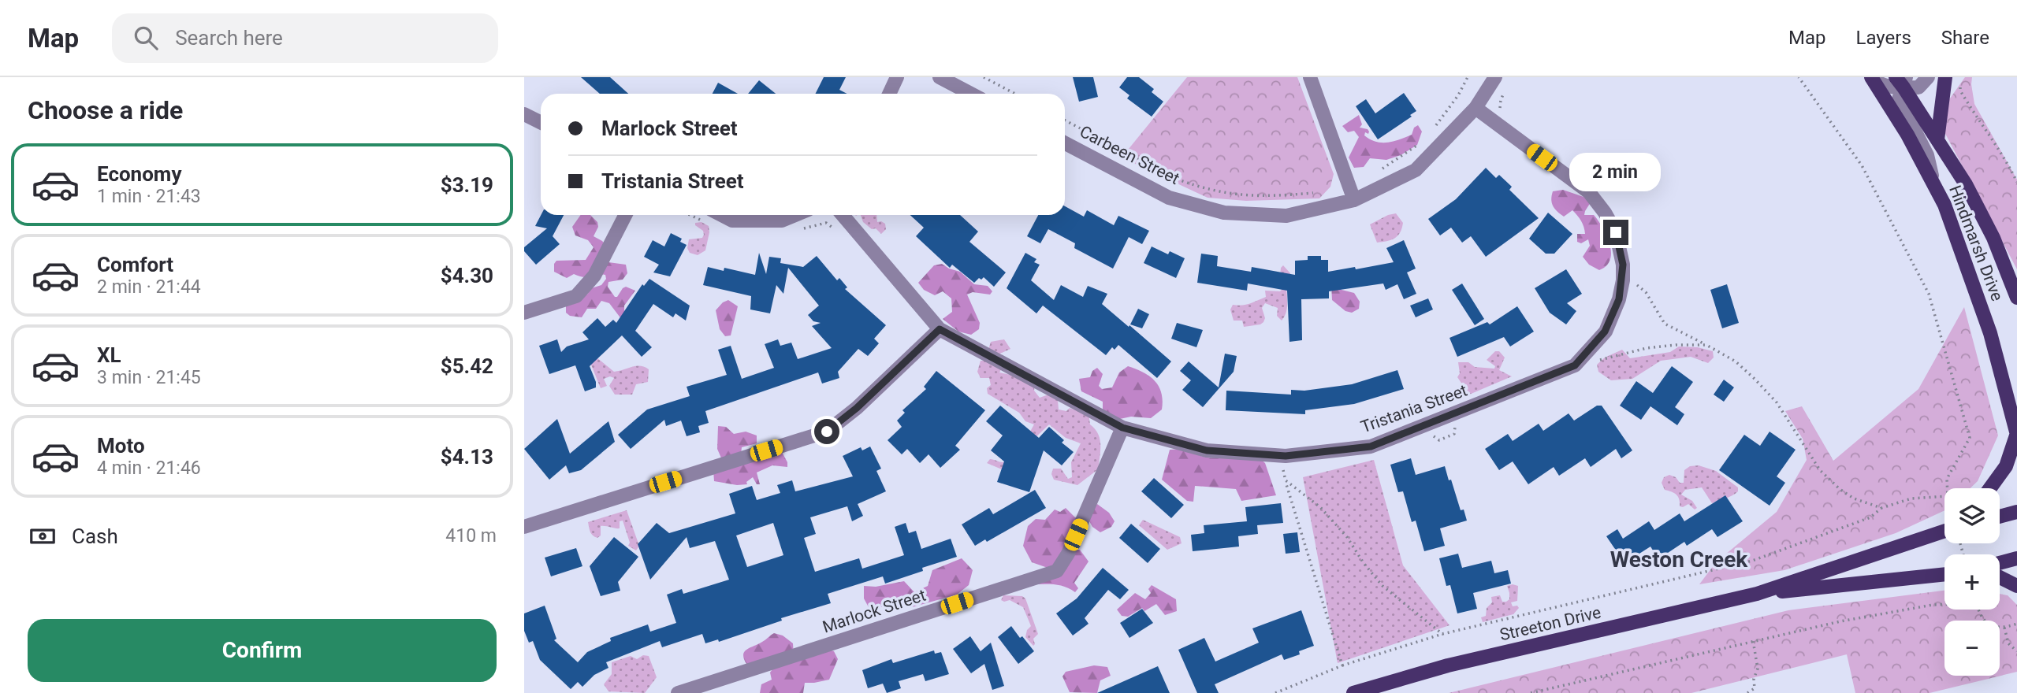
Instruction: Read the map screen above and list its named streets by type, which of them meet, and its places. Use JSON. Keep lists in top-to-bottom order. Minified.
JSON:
{"streets":{"main road":["Hindmarsh Drive","Streeton Drive"],"street":["Carbeen Street","Tristania Street","Marlock Street"]},"crossings":[["Carbeen Street","Tristania Street"],["Tristania Street","Marlock Street"]],"districts":["Weston Creek"],"page":{"header":"Map","search":"Search here","nav":["Map","Layers","Share"],"heading":"Choose a ride","banner":["Marlock Street","Tristania Street"],"list":[{"name":"Economy","note":"1 min · 21:43","value":"$3.19"},{"name":"Comfort","note":"2 min · 21:44","value":"$4.30"},{"name":"XL","note":"3 min · 21:45","value":"$5.42"},{"name":"Moto","note":"4 min · 21:46","value":"$4.13"}],"bubble":"2 min","map_buttons":["+","−"],"pay":["Cash","410 m"],"buttons":"Confirm"}}
